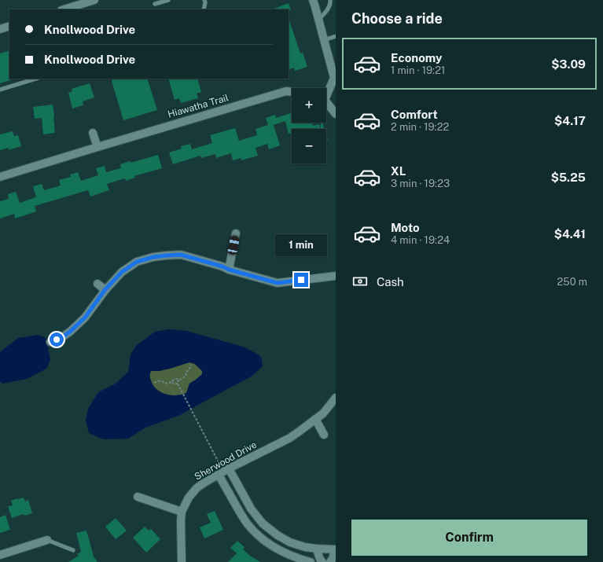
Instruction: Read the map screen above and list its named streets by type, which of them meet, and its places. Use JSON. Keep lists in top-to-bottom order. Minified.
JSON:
{"streets":{"street":["Hiawatha Trail","Sherwood Drive"]},"page":{"heading":"Choose a ride","banner":["Knollwood Drive","Knollwood Drive"],"list":[{"name":"Economy","note":"1 min · 19:21","value":"$3.09"},{"name":"Comfort","note":"2 min · 19:22","value":"$4.17"},{"name":"XL","note":"3 min · 19:23","value":"$5.25"},{"name":"Moto","note":"4 min · 19:24","value":"$4.41"}],"map_buttons":["+","−"],"bubble":"1 min","pay":["Cash","250 m"],"buttons":"Confirm"}}
